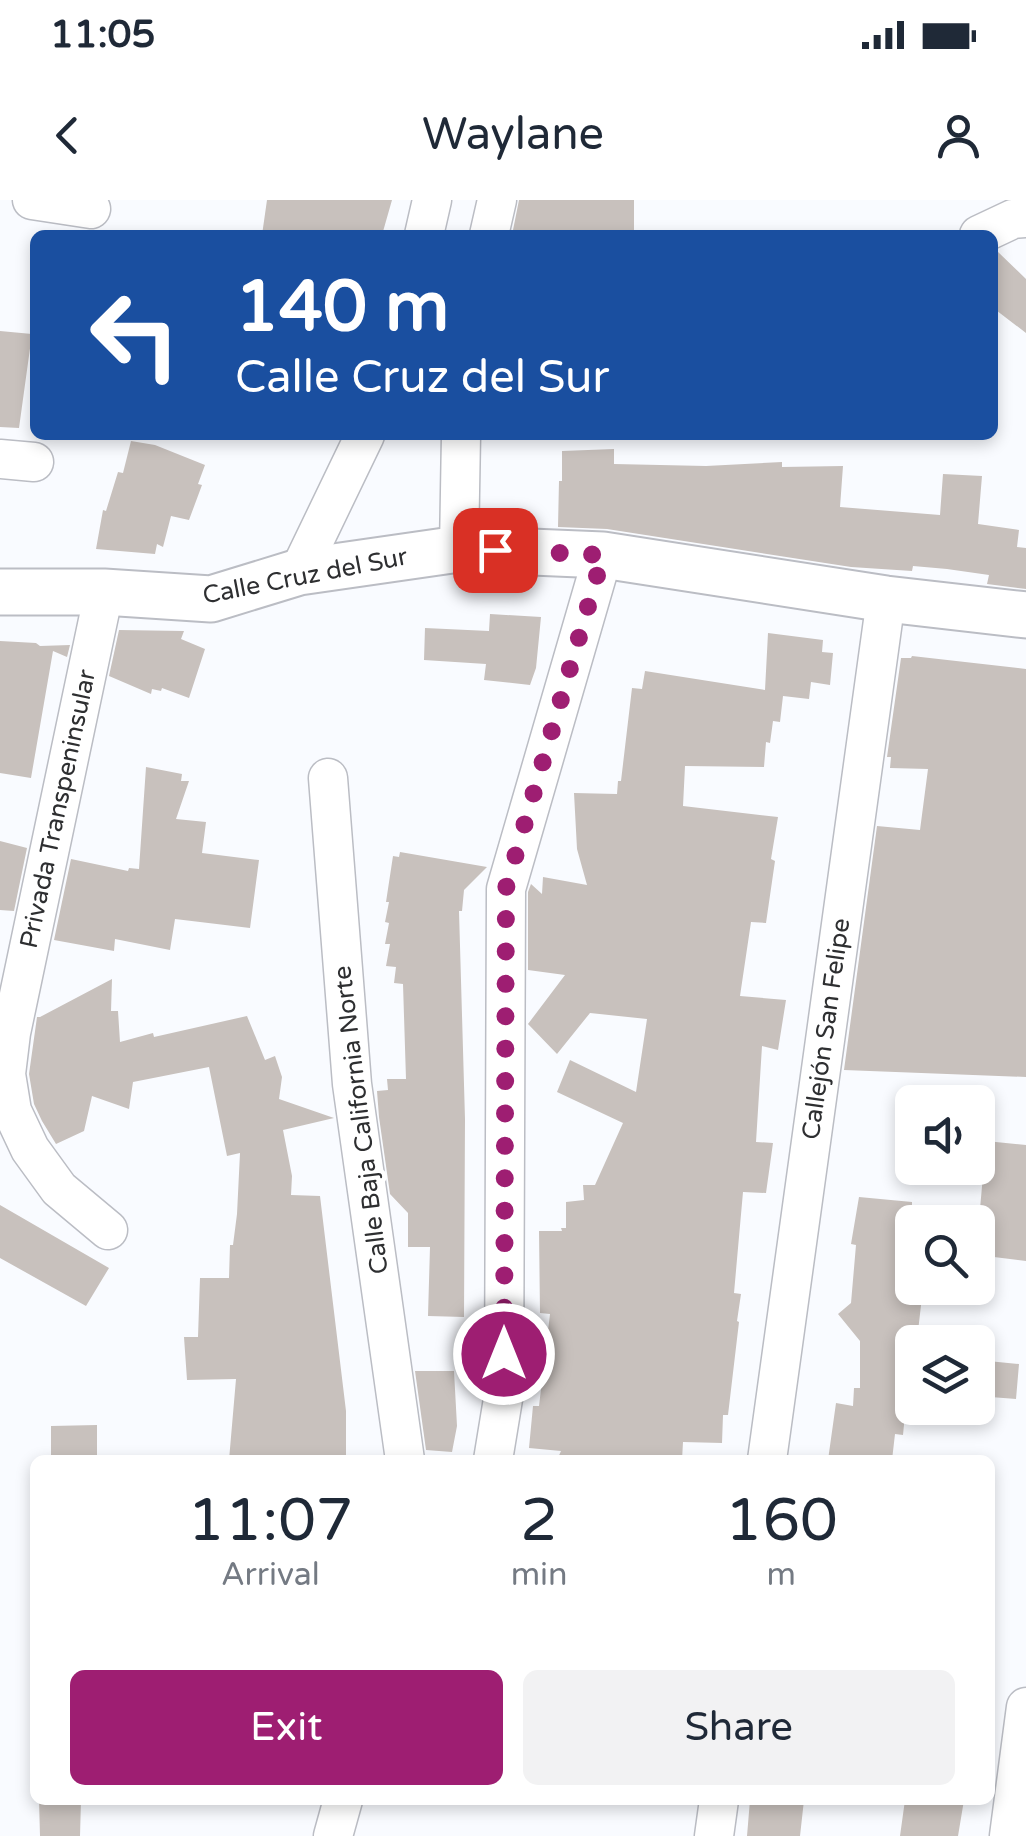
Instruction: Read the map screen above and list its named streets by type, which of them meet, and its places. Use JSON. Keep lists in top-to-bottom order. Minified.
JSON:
{"streets":{"street":["Calle Cruz del Sur","Privada Transpeninsular","Callejón San Felipe","Calle Baja California Norte"]},"crossings":[["Calle Cruz del Sur","Privada Transpeninsular"],["Calle Cruz del Sur","Callejón San Felipe"]],"page":{"status":"11:05","header":"Waylane","turn":["140 m","Calle Cruz del Sur"],"eta":["11:07","Arrival","2","min","160","m"],"buttons":["Exit","Share"]}}
